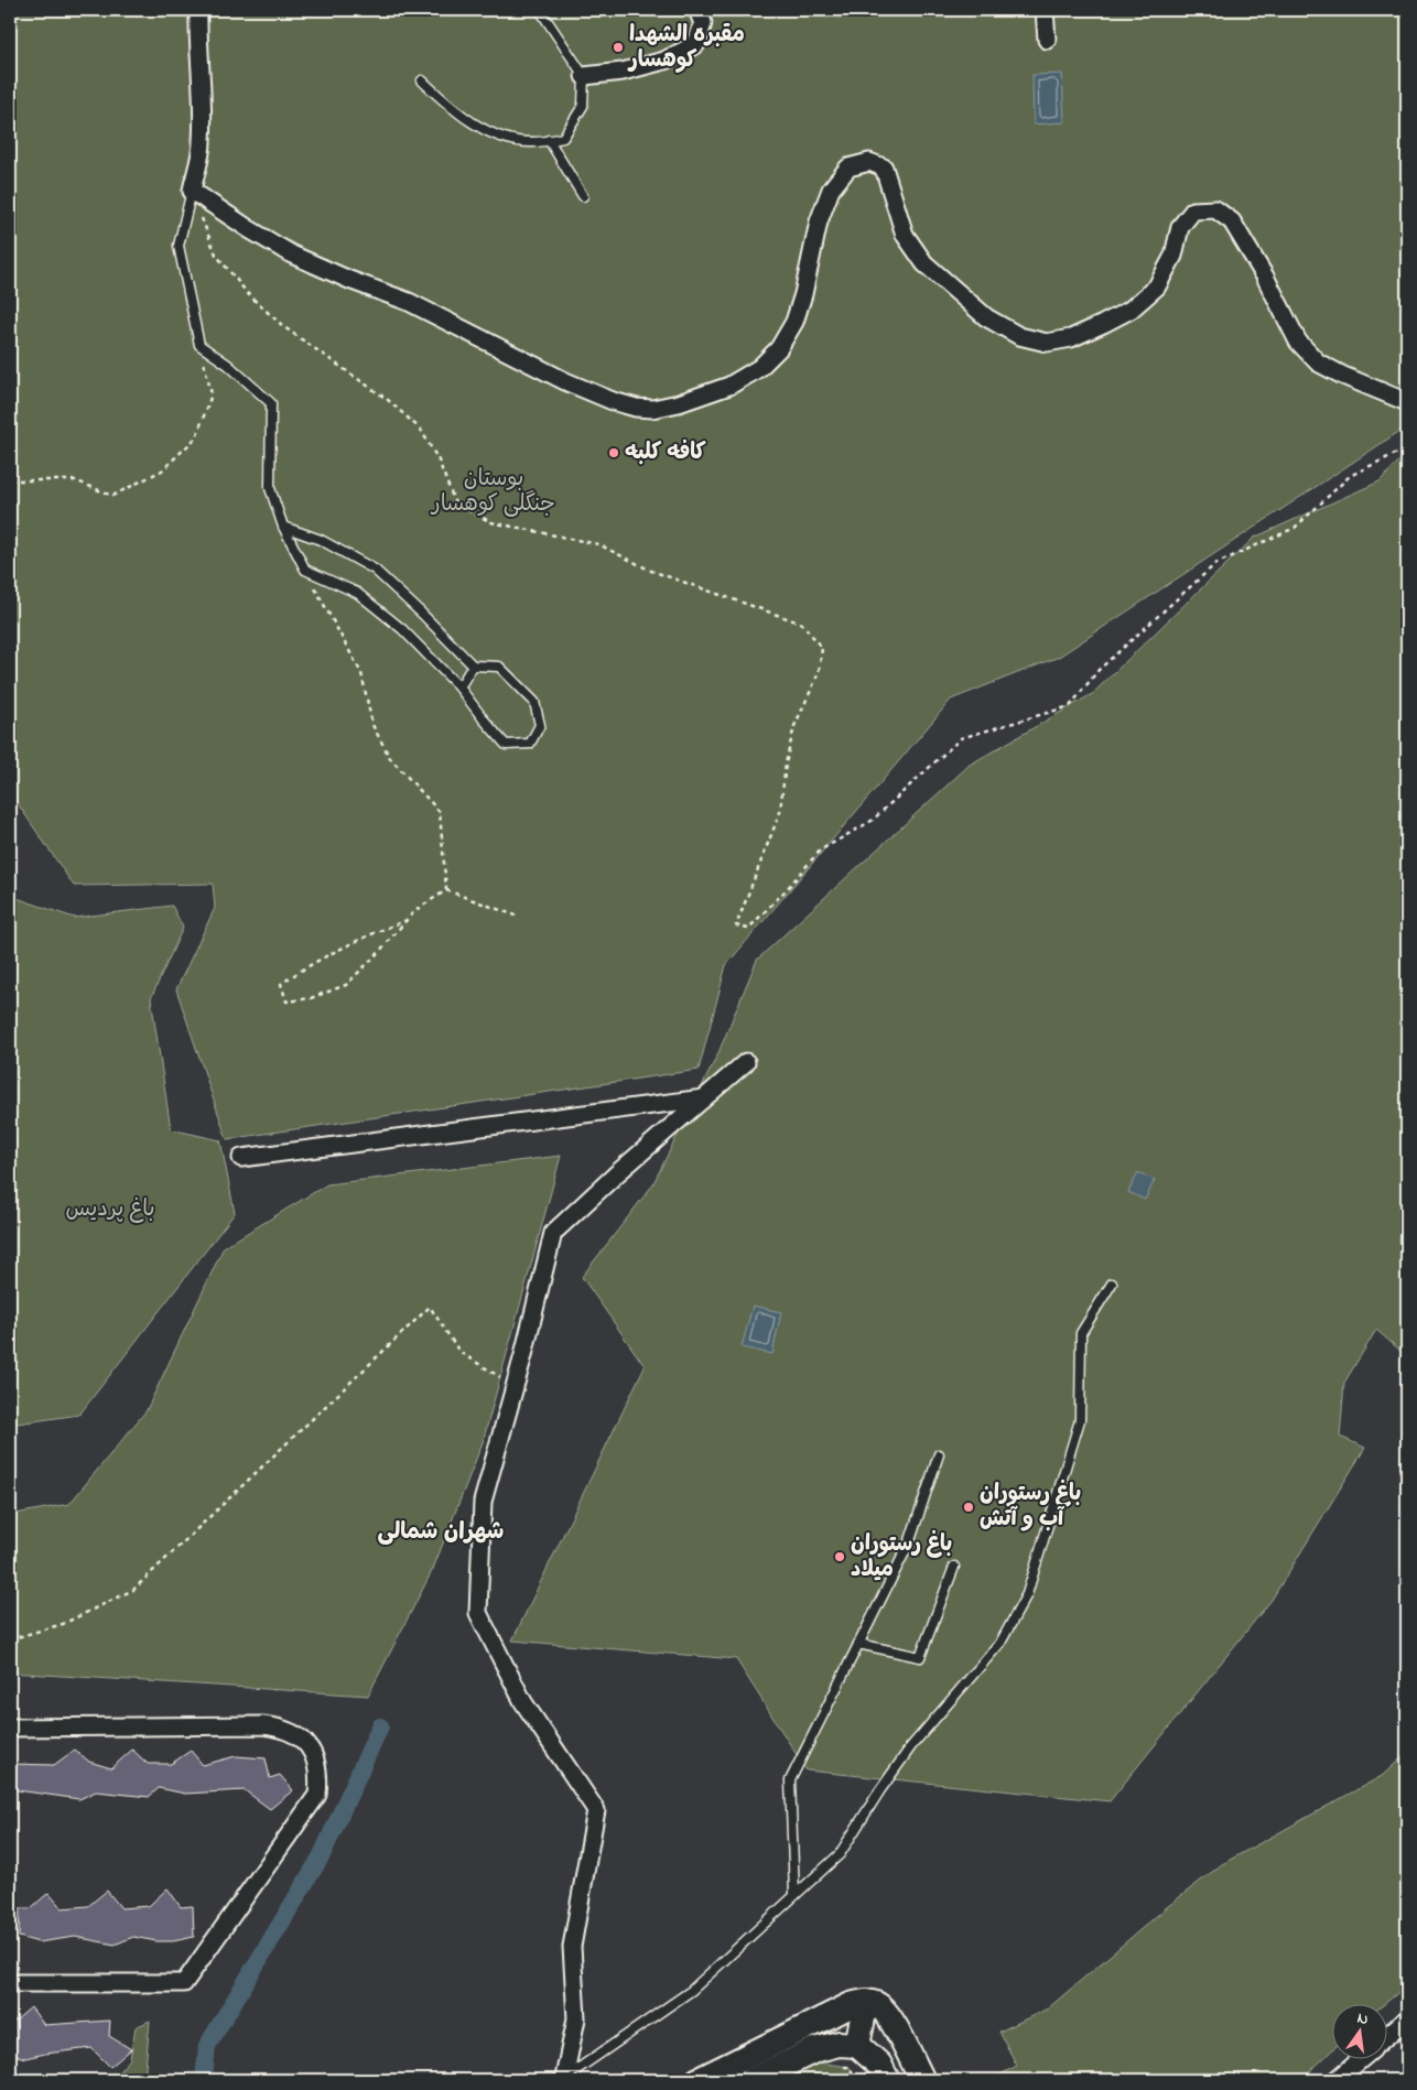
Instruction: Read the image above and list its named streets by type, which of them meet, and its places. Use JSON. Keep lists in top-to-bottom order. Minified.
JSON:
{"districts":["شهران شمالی"],"parks":["بوستان جنگلی کوهسار","باغ پردیس"],"places":["مقبره الشهدا کوهسار","کافه کلبه","باغ رستوران آب و آتش","باغ رستوران میلاد"],"north":"top"}
